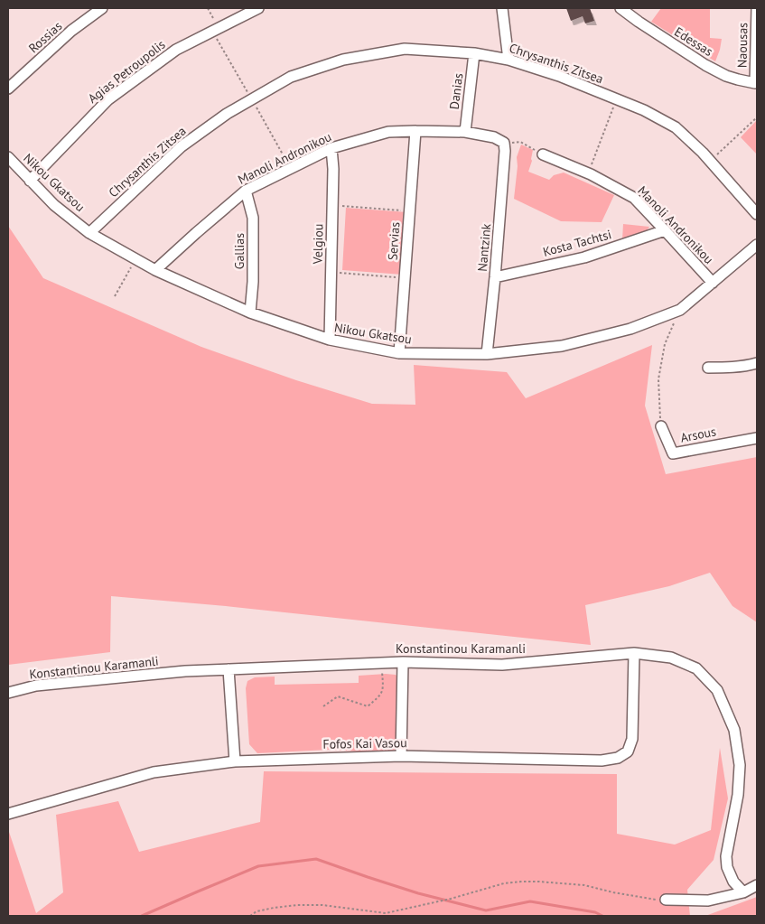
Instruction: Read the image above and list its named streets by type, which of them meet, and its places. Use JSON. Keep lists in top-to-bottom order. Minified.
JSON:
{"streets":{"street":["Rossias","Edessas","Naousas","Chrysanthis Zitsea","Agias Petroupolis","Danias","Manoli Andronikou","Nikou Gkatsou","Servias","Kosta Tachtsi","Velgiou","Nantzink","Gallias","Arsous","Konstantinou Karamanli","Fofos Kai Vasou"]},"crossings":[["Edessas","Naousas"],["Chrysanthis Zitsea","Danias"],["Chrysanthis Zitsea","Nikou Gkatsou"],["Agias Petroupolis","Nikou Gkatsou"],["Danias","Manoli Andronikou"],["Manoli Andronikou","Nikou Gkatsou"],["Manoli Andronikou","Servias"],["Manoli Andronikou","Kosta Tachtsi"],["Manoli Andronikou","Velgiou"],["Manoli Andronikou","Nantzink"],["Manoli Andronikou","Gallias"],["Nikou Gkatsou","Servias"],["Nikou Gkatsou","Velgiou"],["Nikou Gkatsou","Nantzink"],["Nikou Gkatsou","Gallias"],["Kosta Tachtsi","Nantzink"],["Konstantinou Karamanli","Fofos Kai Vasou"]]}
